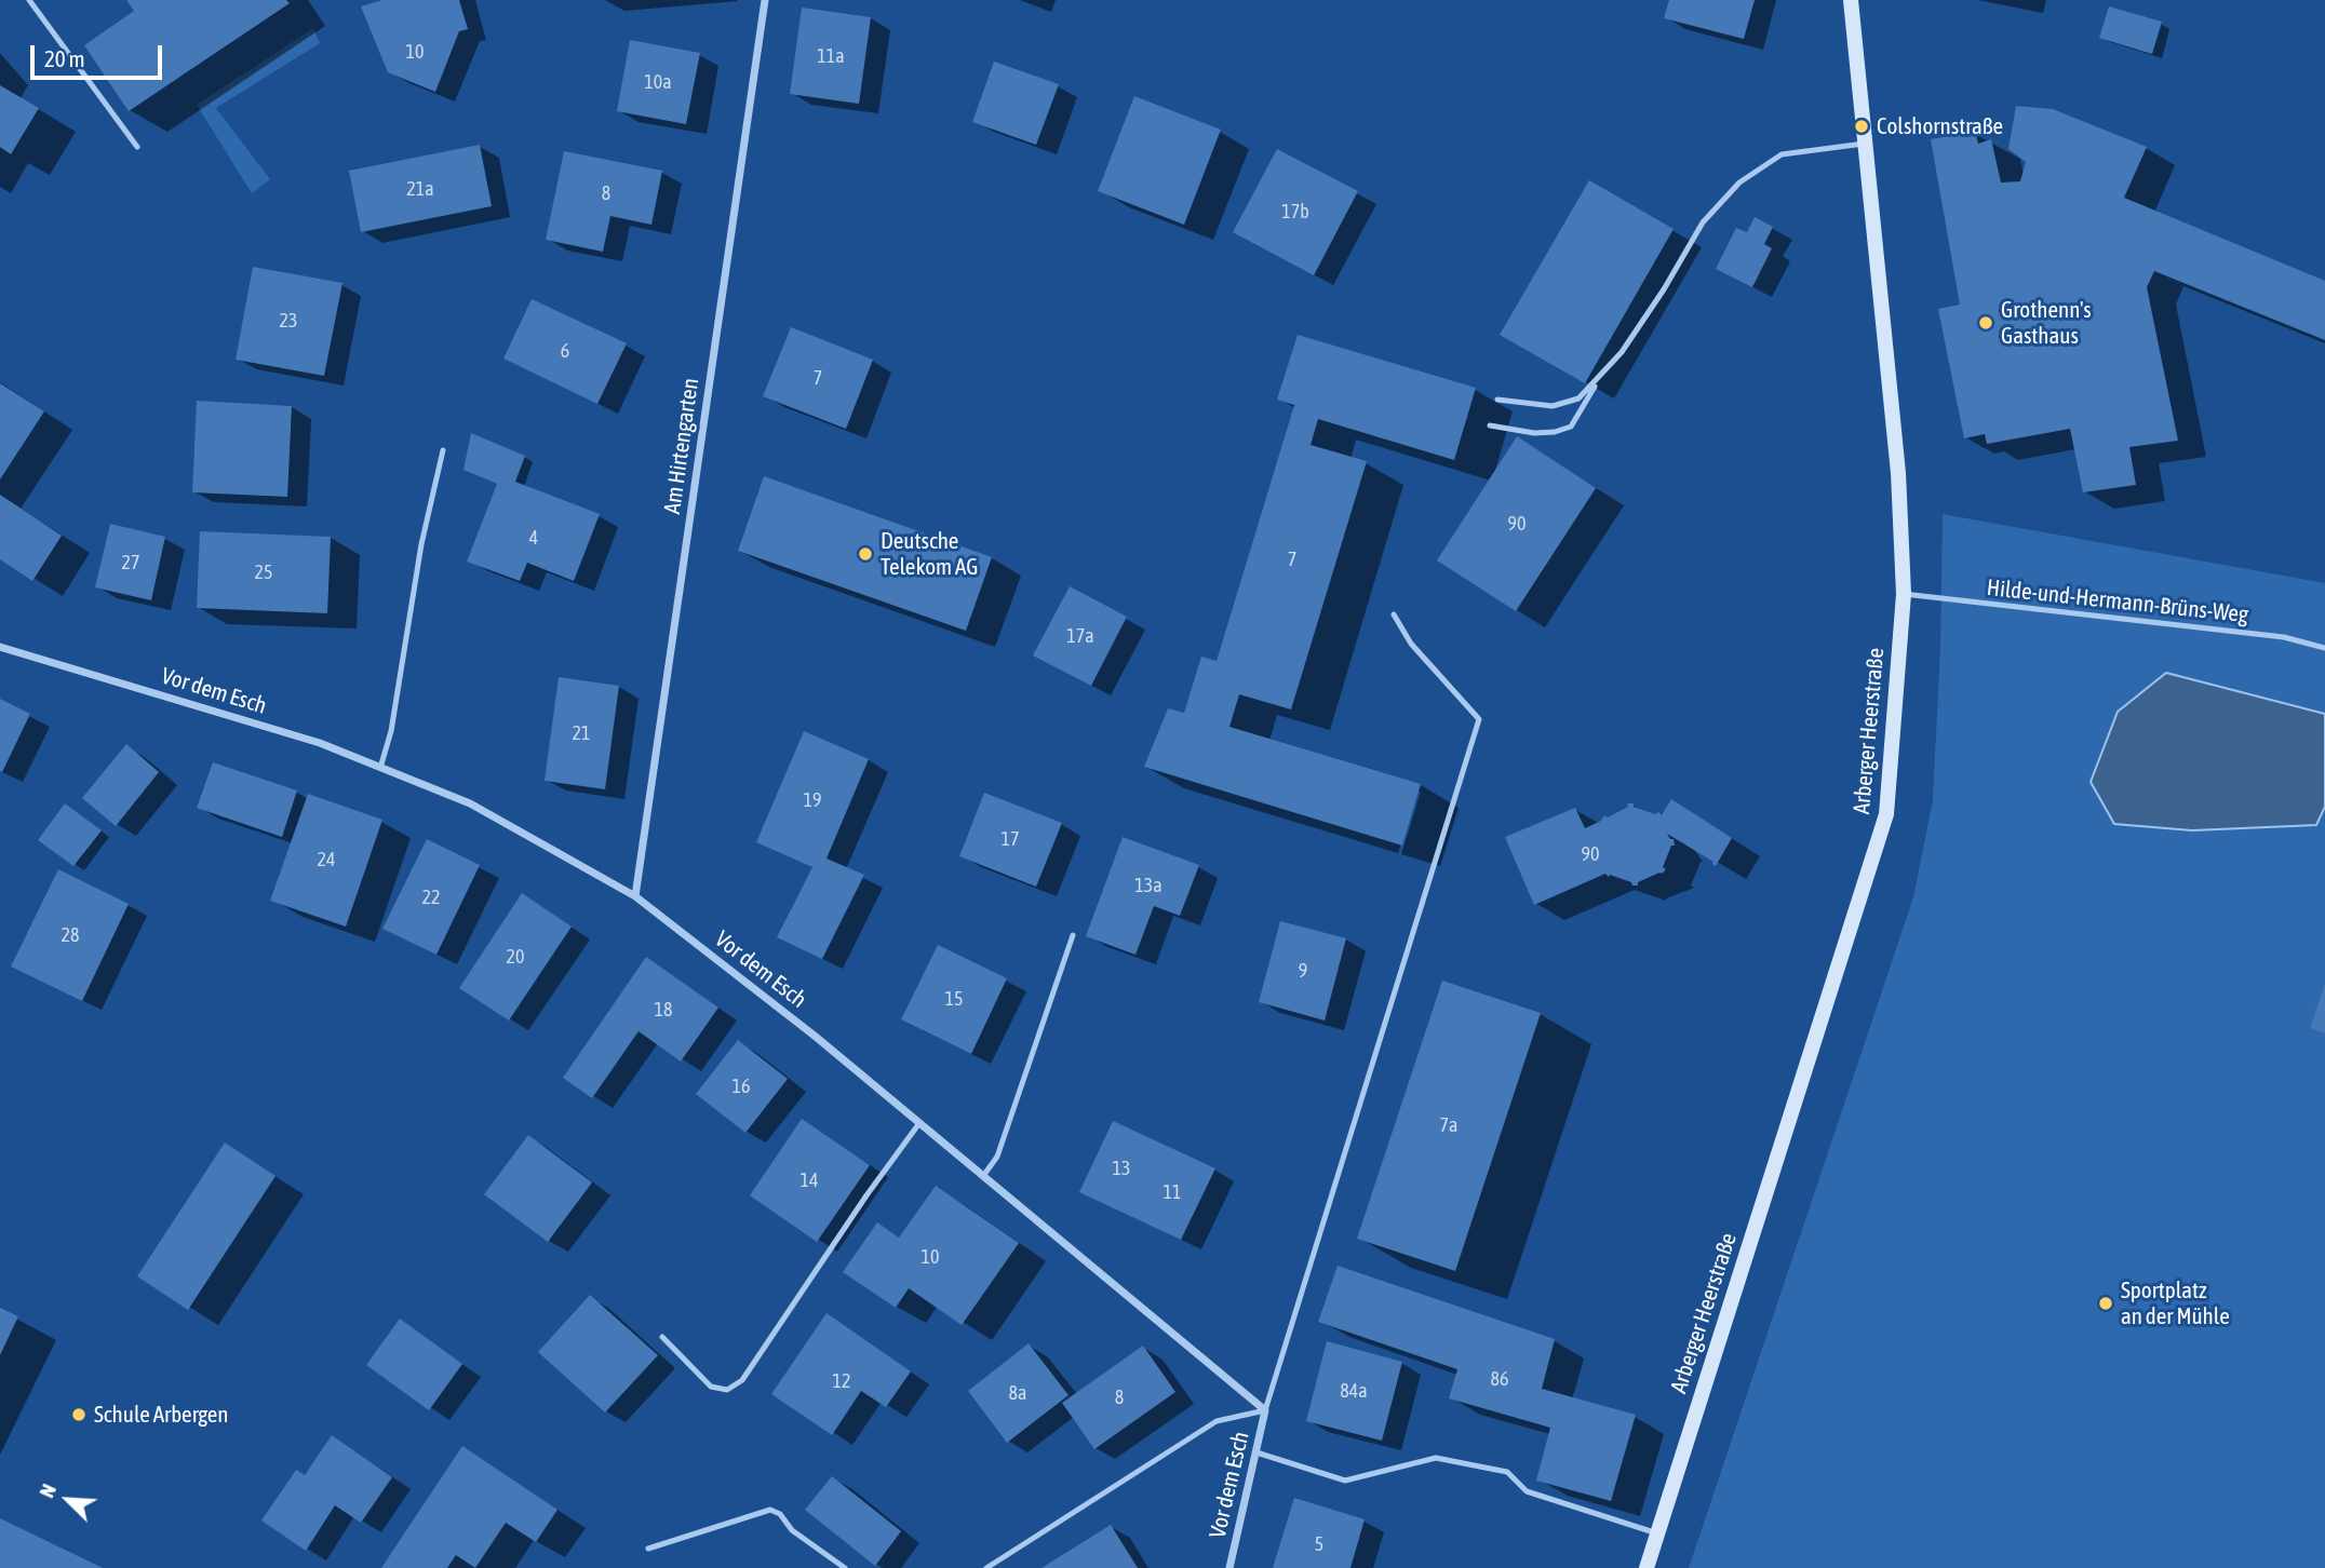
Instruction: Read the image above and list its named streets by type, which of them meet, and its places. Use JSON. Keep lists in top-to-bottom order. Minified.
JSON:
{"streets":{"main road":["Arberger Heerstraße"],"street":["Am Hirtengarten","Vor dem Esch"],"lane":["Hilde-und-Hermann-Brüns-Weg"]},"crossings":[["Am Hirtengarten","Vor dem Esch"],["Hilde-und-Hermann-Brüns-Weg","Arberger Heerstraße"]],"places":["Colshornstraße","Grothenn's Gasthaus","Deutsche Telekom AG","Sportplatz an der Mühle","Schule Arbergen"],"house_numbers":["10","11a","10a","21a","8","17b","23","6","7","90","4","7","27","25","17a","21","19","17","90","24","13a","22","28","20","9","15","18","16","7a","13","14","11","10","86","12","84a","8a","8","5"],"scale_bar":"20 m","north":"top left"}
